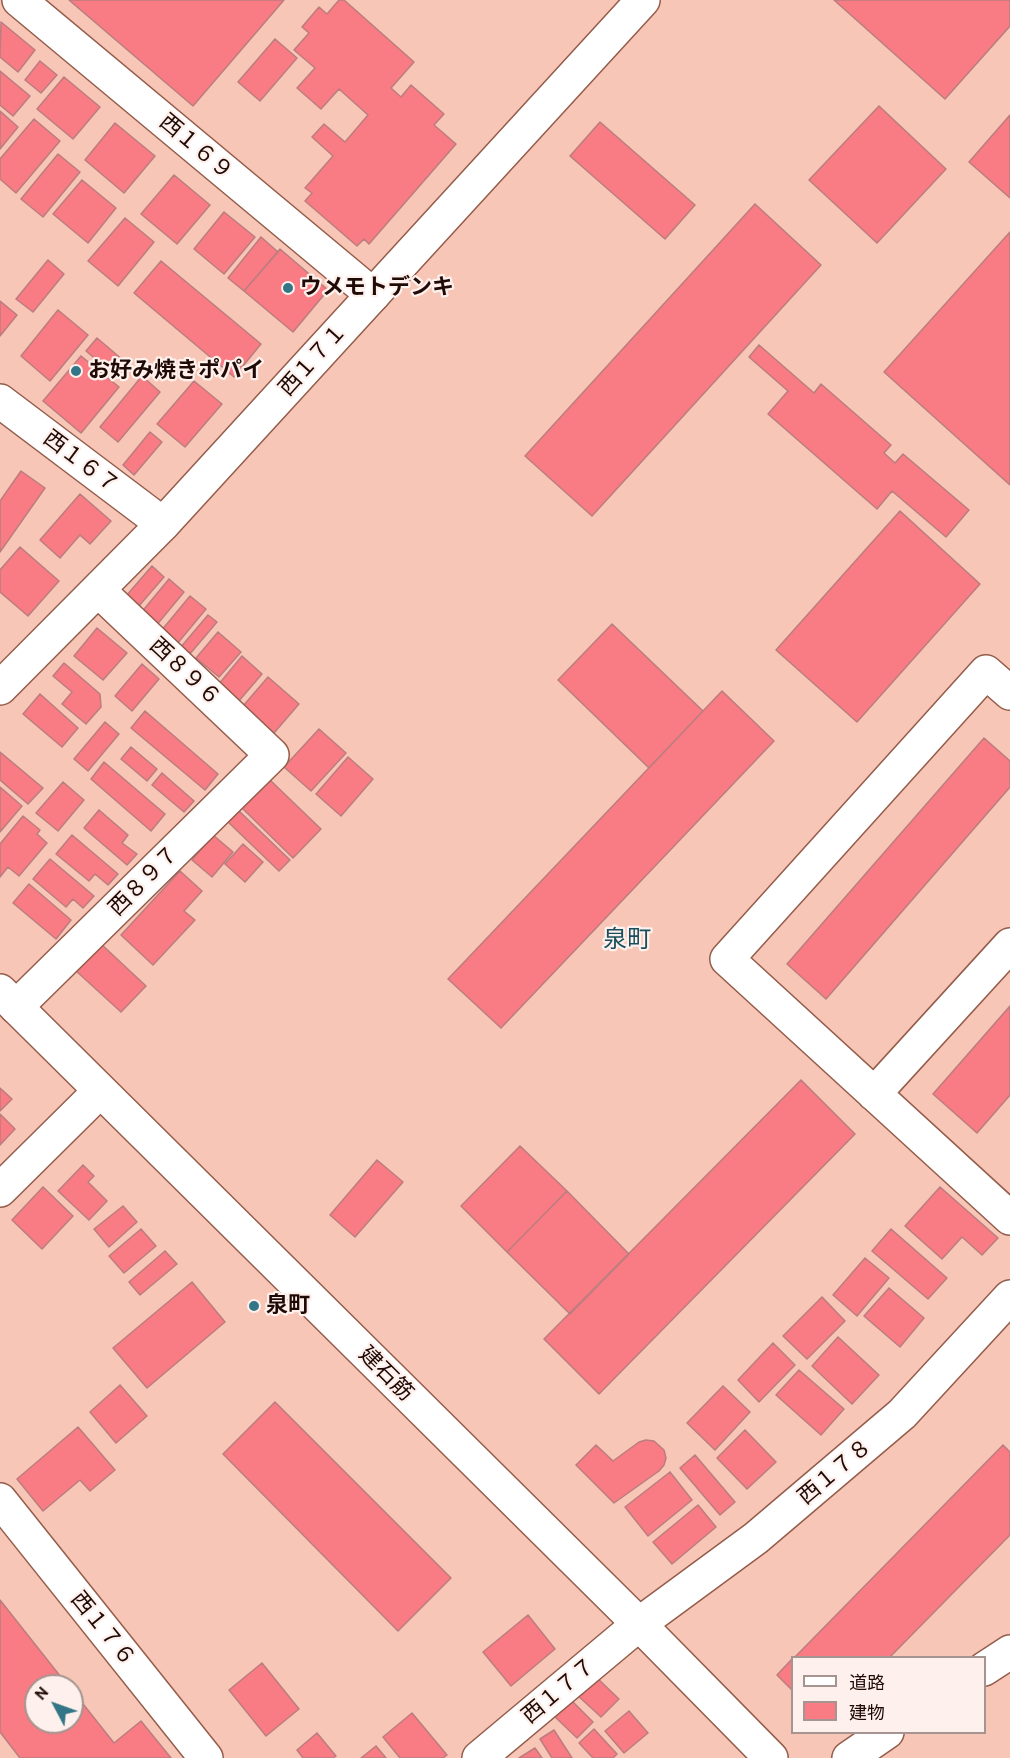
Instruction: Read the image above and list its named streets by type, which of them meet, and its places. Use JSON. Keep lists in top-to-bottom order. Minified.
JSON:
{"streets":{"street":["西１６９","西１７１","西１６７","西８９６","西８９７","建石筋","西１７８","西１７６","西１７７"]},"crossings":[["西１６９","西１７１"],["西１７１","西１６７"],["西１７１","西８９６"],["西８９６","西８９７"],["西８９７","建石筋"],["建石筋","西１７８"],["建石筋","西１７７"],["西１７８","西１７７"]],"districts":["泉町"],"places":["ウメモトデンキ","お好み焼きポパイ","泉町"],"legend":["道路","建物"],"north":"top left"}
